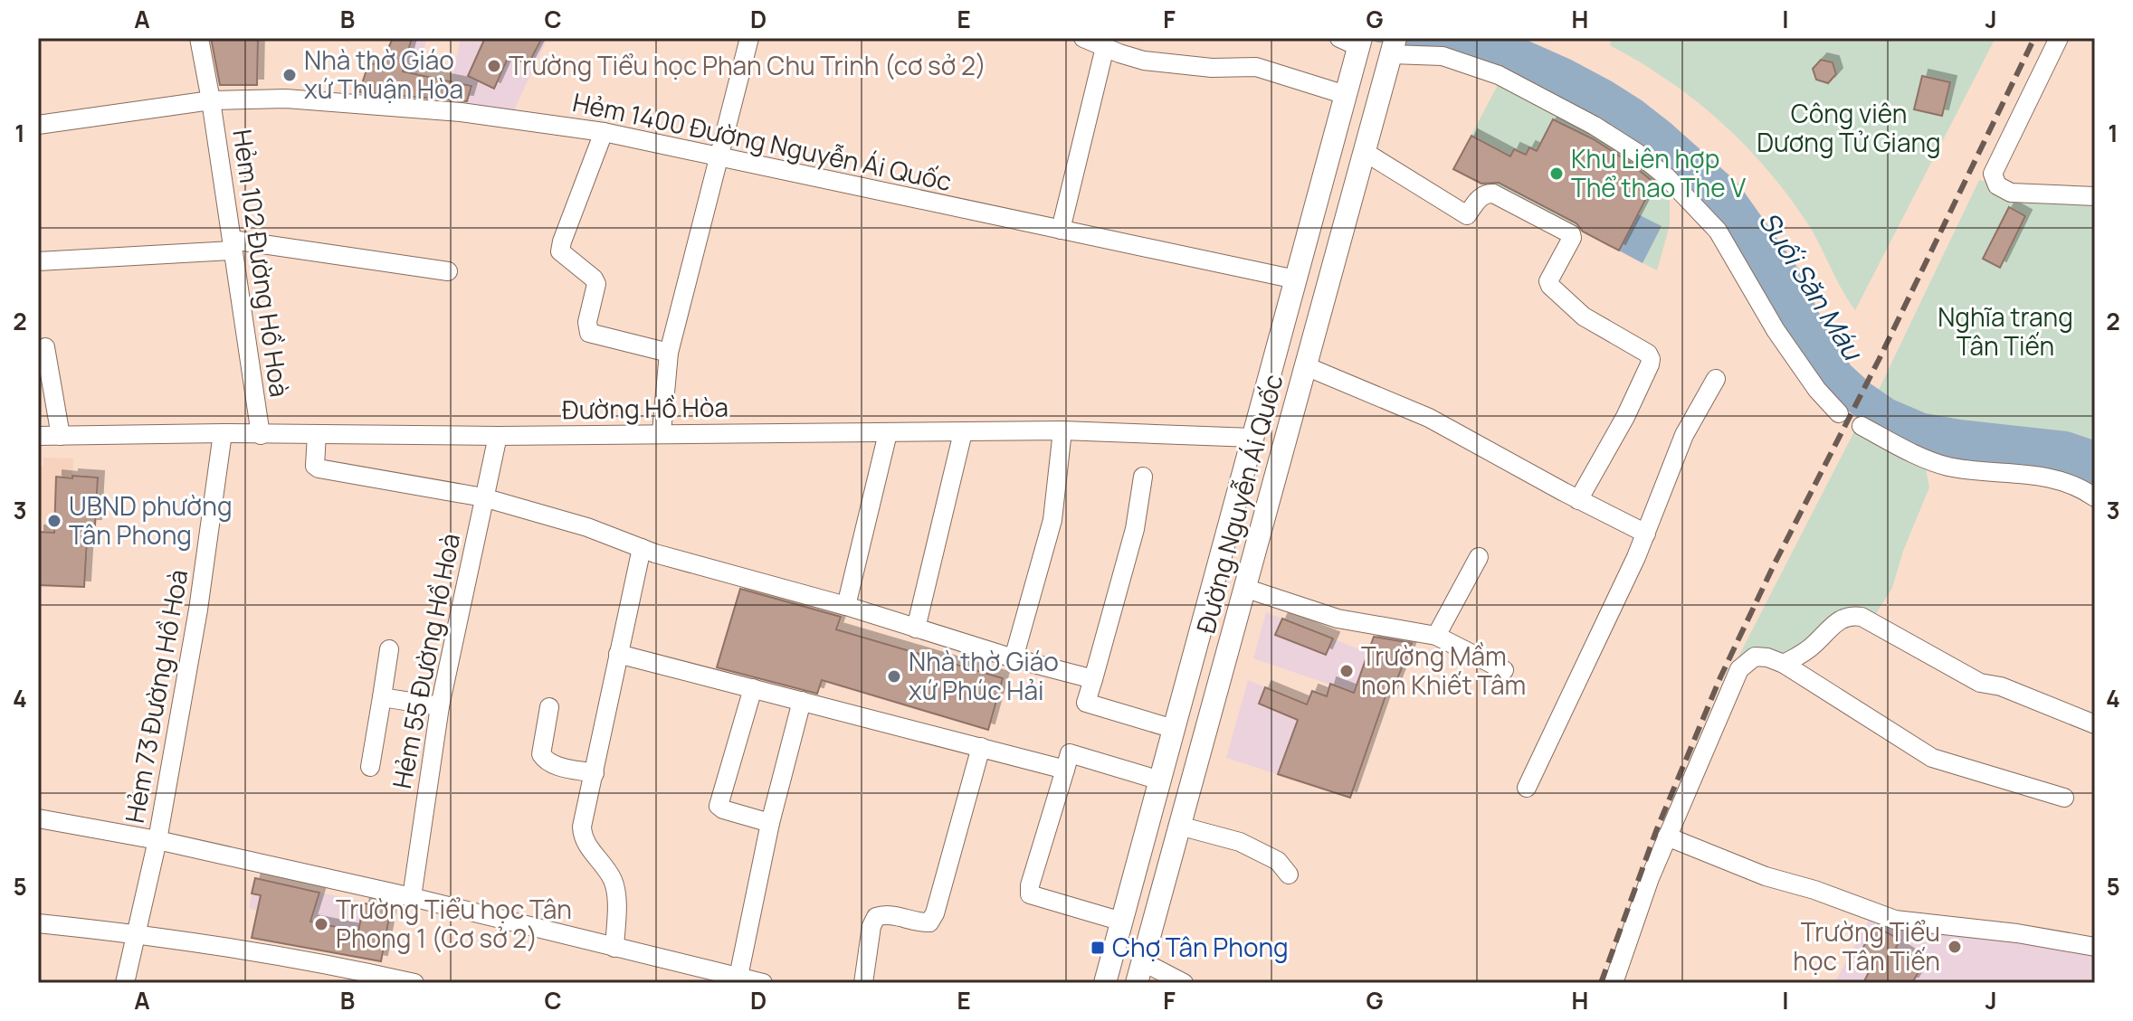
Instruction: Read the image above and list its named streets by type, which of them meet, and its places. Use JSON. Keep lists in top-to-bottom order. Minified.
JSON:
{"streets":{"main road":["Đường Nguyễn Ái Quốc"],"street":["Hẻm 1400 Đường Nguyễn Ái Quốc","Hẻm 102 Đường Hồ Hoà","Đường Hồ Hòa","Hẻm 55 Đường Hồ Hoà","Hẻm 73 Đường Hồ Hoà"]},"crossings":[["Hẻm 1400 Đường Nguyễn Ái Quốc","Hẻm 102 Đường Hồ Hoà"],["Hẻm 1400 Đường Nguyễn Ái Quốc","Đường Nguyễn Ái Quốc"],["Hẻm 102 Đường Hồ Hoà","Đường Hồ Hòa"],["Đường Hồ Hòa","Đường Nguyễn Ái Quốc"],["Đường Hồ Hòa","Hẻm 55 Đường Hồ Hoà"],["Đường Hồ Hòa","Hẻm 73 Đường Hồ Hoà"]],"water":["Suối Săn Máu"],"parks":["Công viên Dương Tử Giang","Nghĩa trang Tân Tiến"],"places":{"other":["Trường Tiểu học Phan Chu Trinh (cơ sở 2)","Nhà thờ Giáo xứ Thuận Hòa","Khu Liên hợp Thể thao The V","UBND phường Tân Phong","Trường Mầm non Khiết Tâm","Nhà thờ Giáo xứ Phúc Hải","Trường Tiểu học Tân Phong 1 (Cơ sở 2)","Trường Tiểu học Tân Tiến"],"transit":["Chợ Tân Phong"]},"grid":{"columns":["A","B","C","D","E","F","G","H","I","J"],"rows":["1","2","3","4","5"]}}
